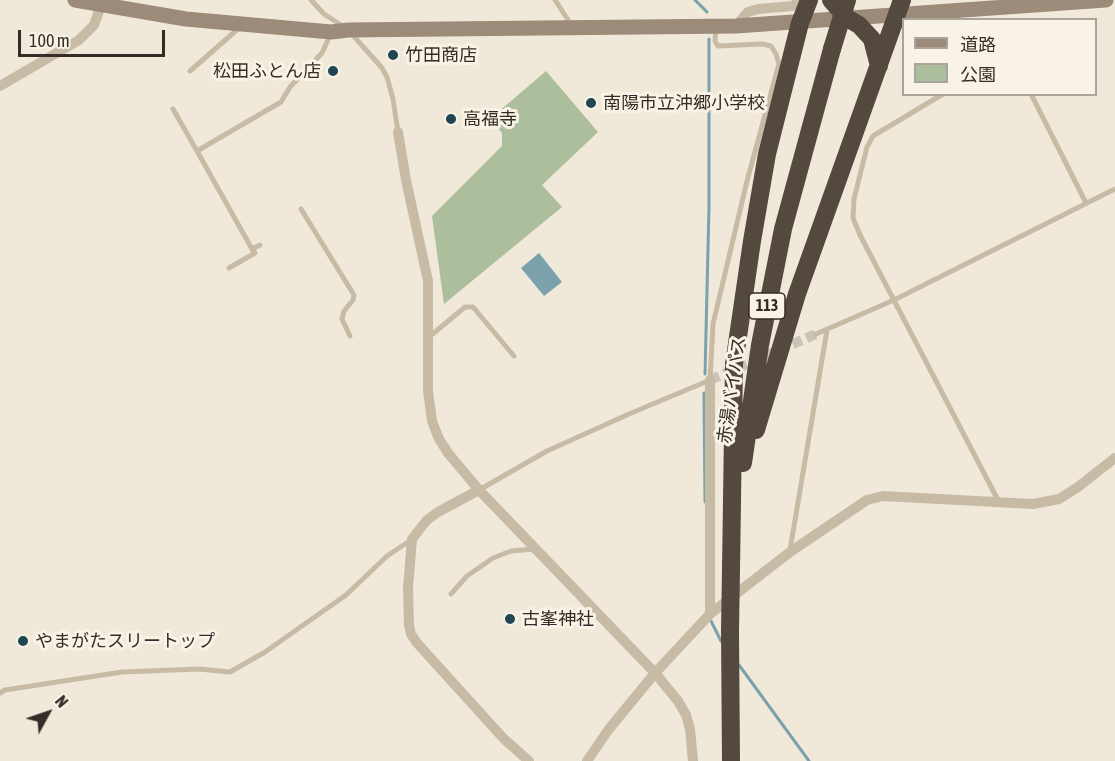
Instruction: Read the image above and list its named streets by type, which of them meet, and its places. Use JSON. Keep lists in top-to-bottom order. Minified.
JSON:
{"streets":{"highway":["113","赤湯バイパス"]},"places":["竹田商店","松田ふとん店","南陽市立沖郷小学校","高福寺","古峯神社","やまがたスリートップ"],"legend":["道路","公園"],"scale_bar":"100 m","north":"top right"}
